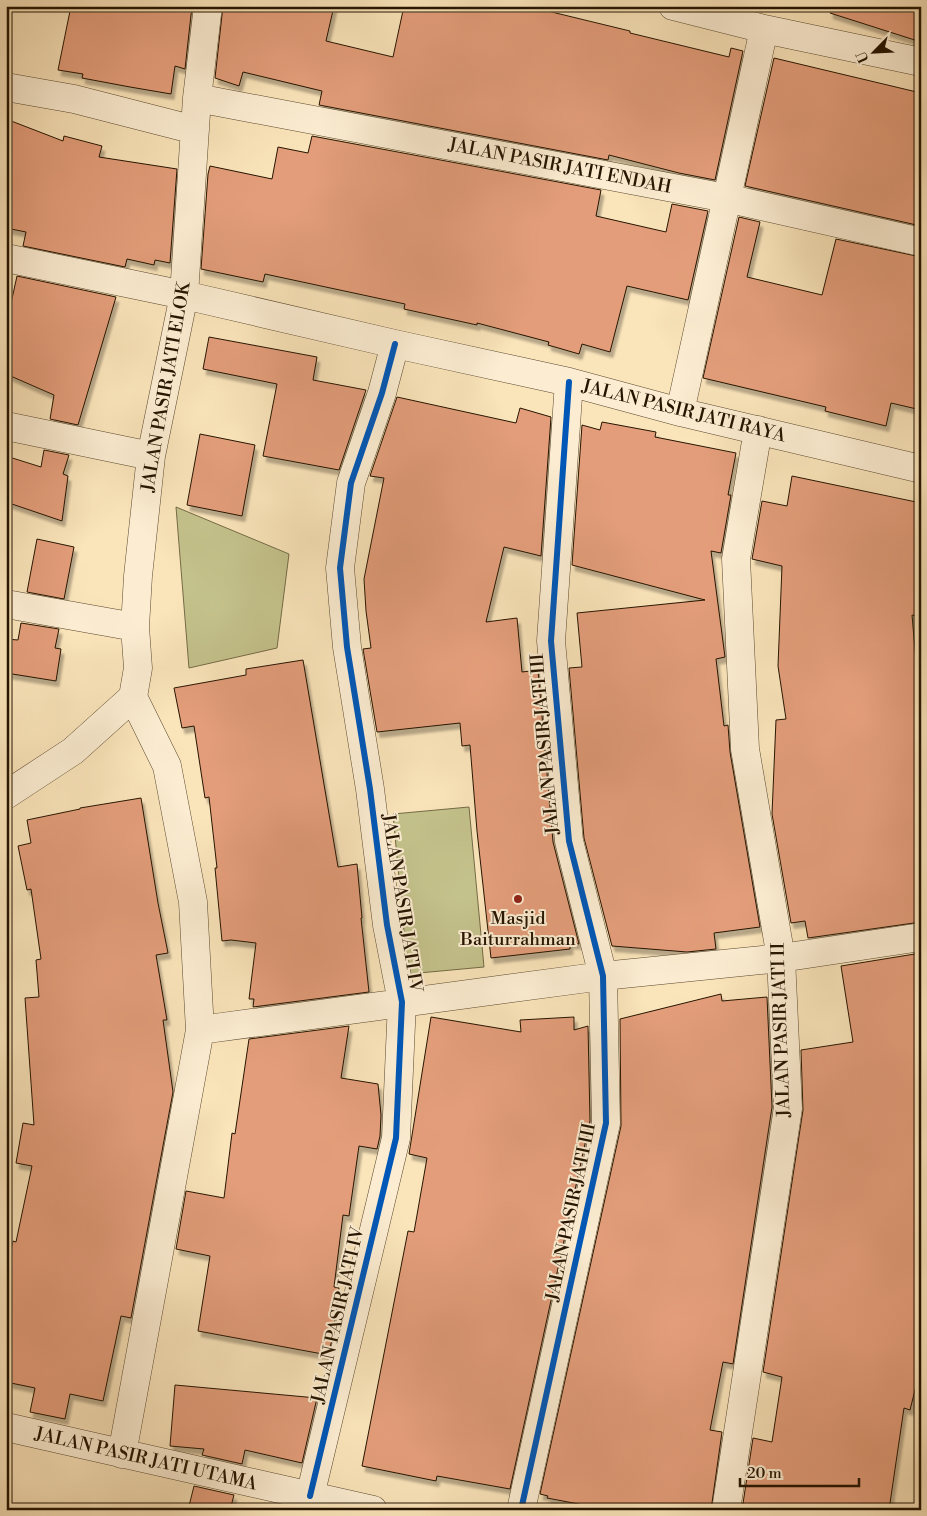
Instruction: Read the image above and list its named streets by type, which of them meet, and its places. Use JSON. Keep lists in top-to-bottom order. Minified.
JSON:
{"streets":{"street":["JALAN PASIR JATI ENDAH","JALAN PASIR JATI ELOK","JALAN PASIR JATI RAYA","JALAN PASIR JATI III","JALAN PASIR JATI IV","JALAN PASIR JATI II","JALAN PASIR JATI UTAMA"]},"crossings":[["JALAN PASIR JATI ENDAH","JALAN PASIR JATI ELOK"],["JALAN PASIR JATI ELOK","JALAN PASIR JATI RAYA"],["JALAN PASIR JATI RAYA","JALAN PASIR JATI III"],["JALAN PASIR JATI RAYA","JALAN PASIR JATI IV"],["JALAN PASIR JATI RAYA","JALAN PASIR JATI II"],["JALAN PASIR JATI IV","JALAN PASIR JATI UTAMA"]],"places":["Masjid Baiturrahman"],"scale_bar":"20 m","north":"bottom left"}
